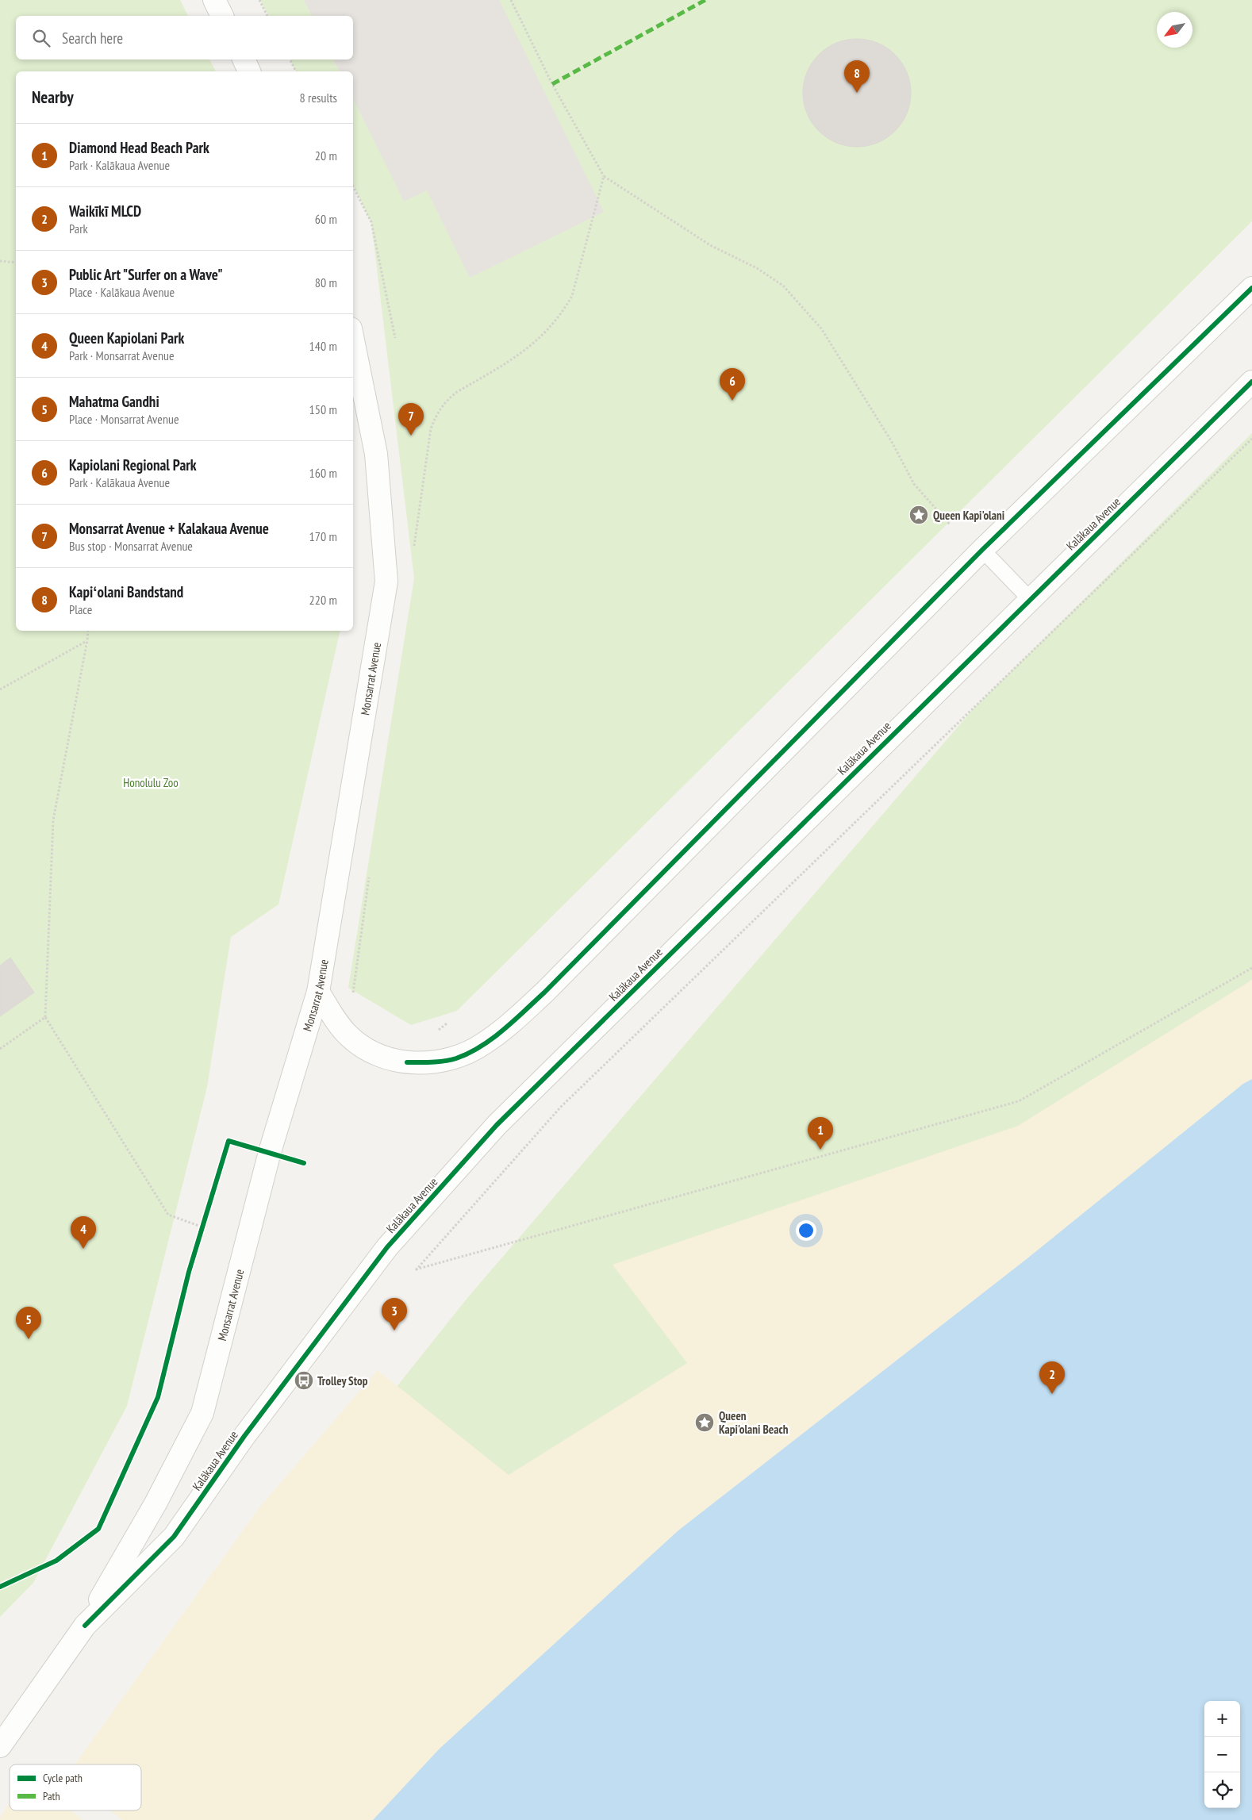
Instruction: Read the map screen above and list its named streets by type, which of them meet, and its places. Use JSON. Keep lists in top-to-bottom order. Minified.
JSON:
{"streets":{"street":["Kalākaua Avenue","Monsarrat Avenue"]},"crossings":[["Kalākaua Avenue","Monsarrat Avenue"]],"parks":["Honolulu Zoo"],"places":{"place":["Queen Kapi'olani","Queen Kapi'olani Beach"],"bus stop":["Trolley Stop"]},"legend":["Cycle path","Path"],"north":"bottom left","page":{"search":"Search here","pins":["8","6","7","1","4","3","5","2"],"heading":["Nearby","8 results"],"list":[{"mark":"1","name":"Diamond Head Beach Park","note":"Park · Kalākaua Avenue","value":"20 m"},{"mark":"2","name":"Waikīkī MLCD","note":"Park","value":"60 m"},{"mark":"3","name":"Public Art \"Surfer on a Wave\"","note":"Place · Kalākaua Avenue","value":"80 m"},{"mark":"4","name":"Queen Kapiolani Park","note":"Park · Monsarrat Avenue","value":"140 m"},{"mark":"5","name":"Mahatma Gandhi","note":"Place · Monsarrat Avenue","value":"150 m"},{"mark":"6","name":"Kapiolani Regional Park","note":"Park · Kalākaua Avenue","value":"160 m"},{"mark":"7","name":"Monsarrat Avenue + Kalakaua Avenue","note":"Bus stop · Monsarrat Avenue","value":"170 m"},{"mark":"8","name":"Kapiʻolani Bandstand","note":"Place","value":"220 m"}],"map_buttons":["+","−"]}}
